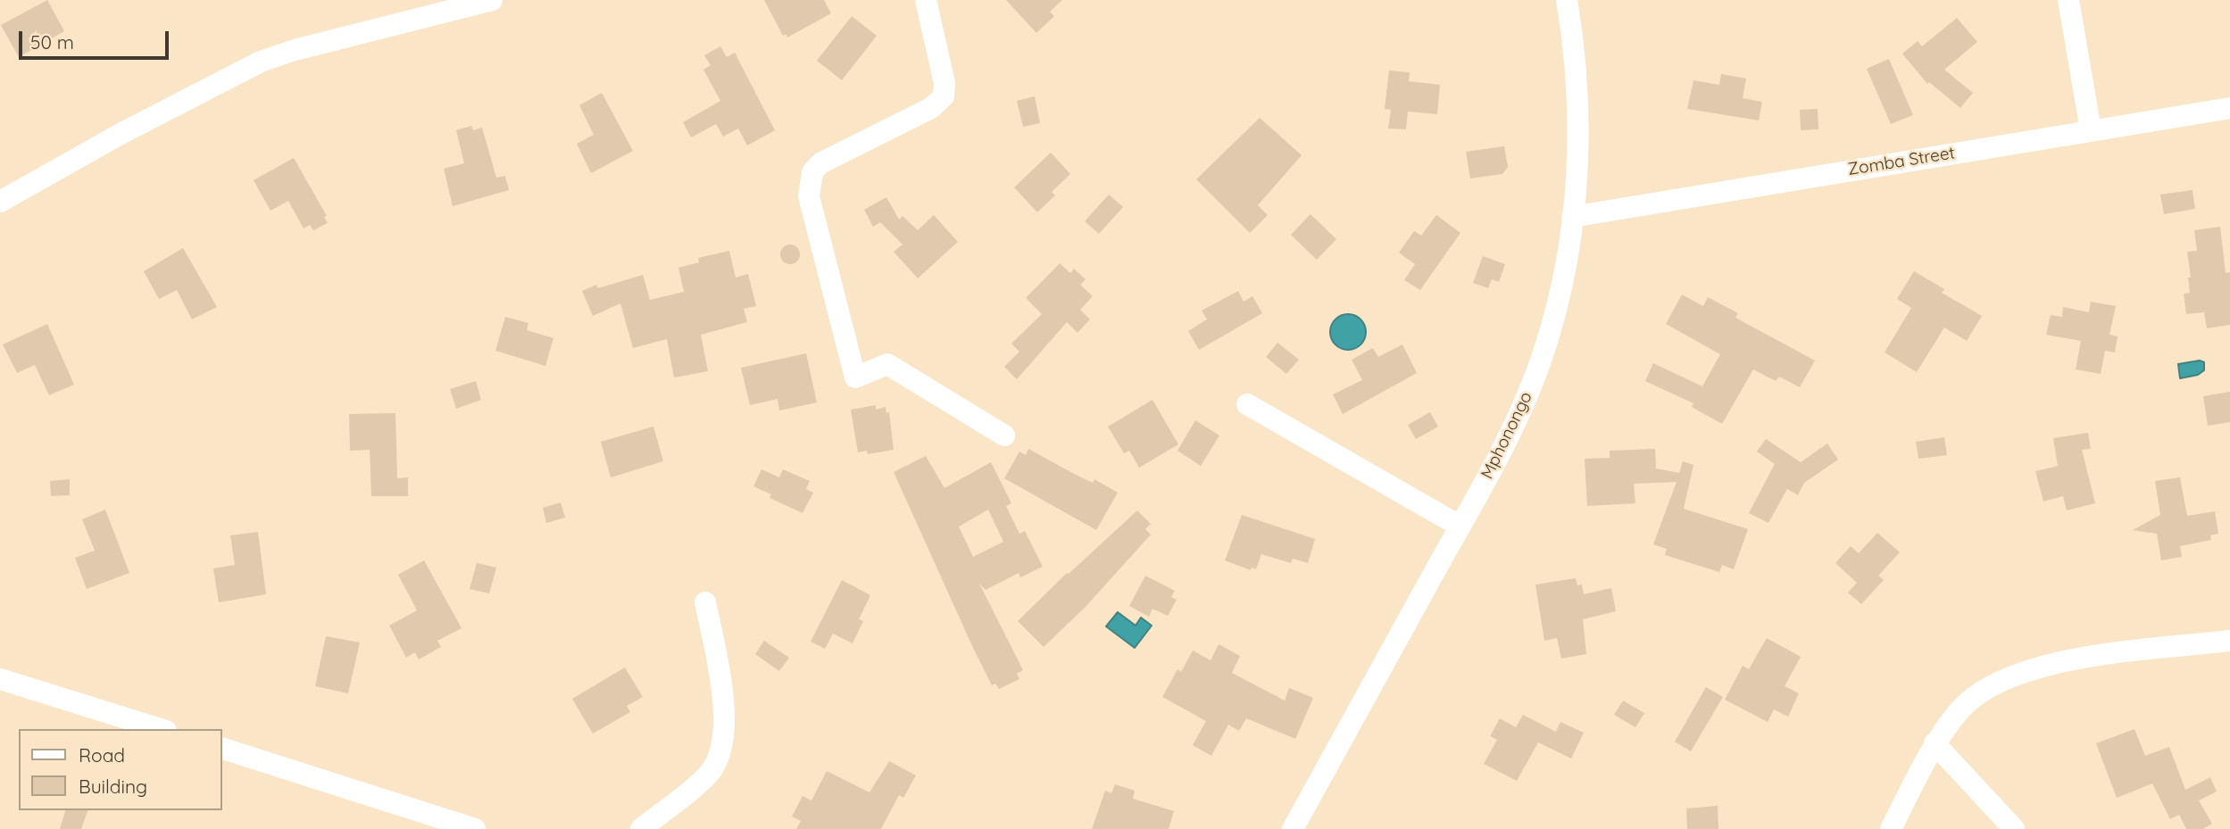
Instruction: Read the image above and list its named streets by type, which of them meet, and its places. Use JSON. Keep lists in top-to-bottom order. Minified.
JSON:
{"streets":{"street":["Zomba Street","Mphonongo"]},"crossings":[["Zomba Street","Mphonongo"]],"legend":["Road","Building"],"scale_bar":"50 m"}
